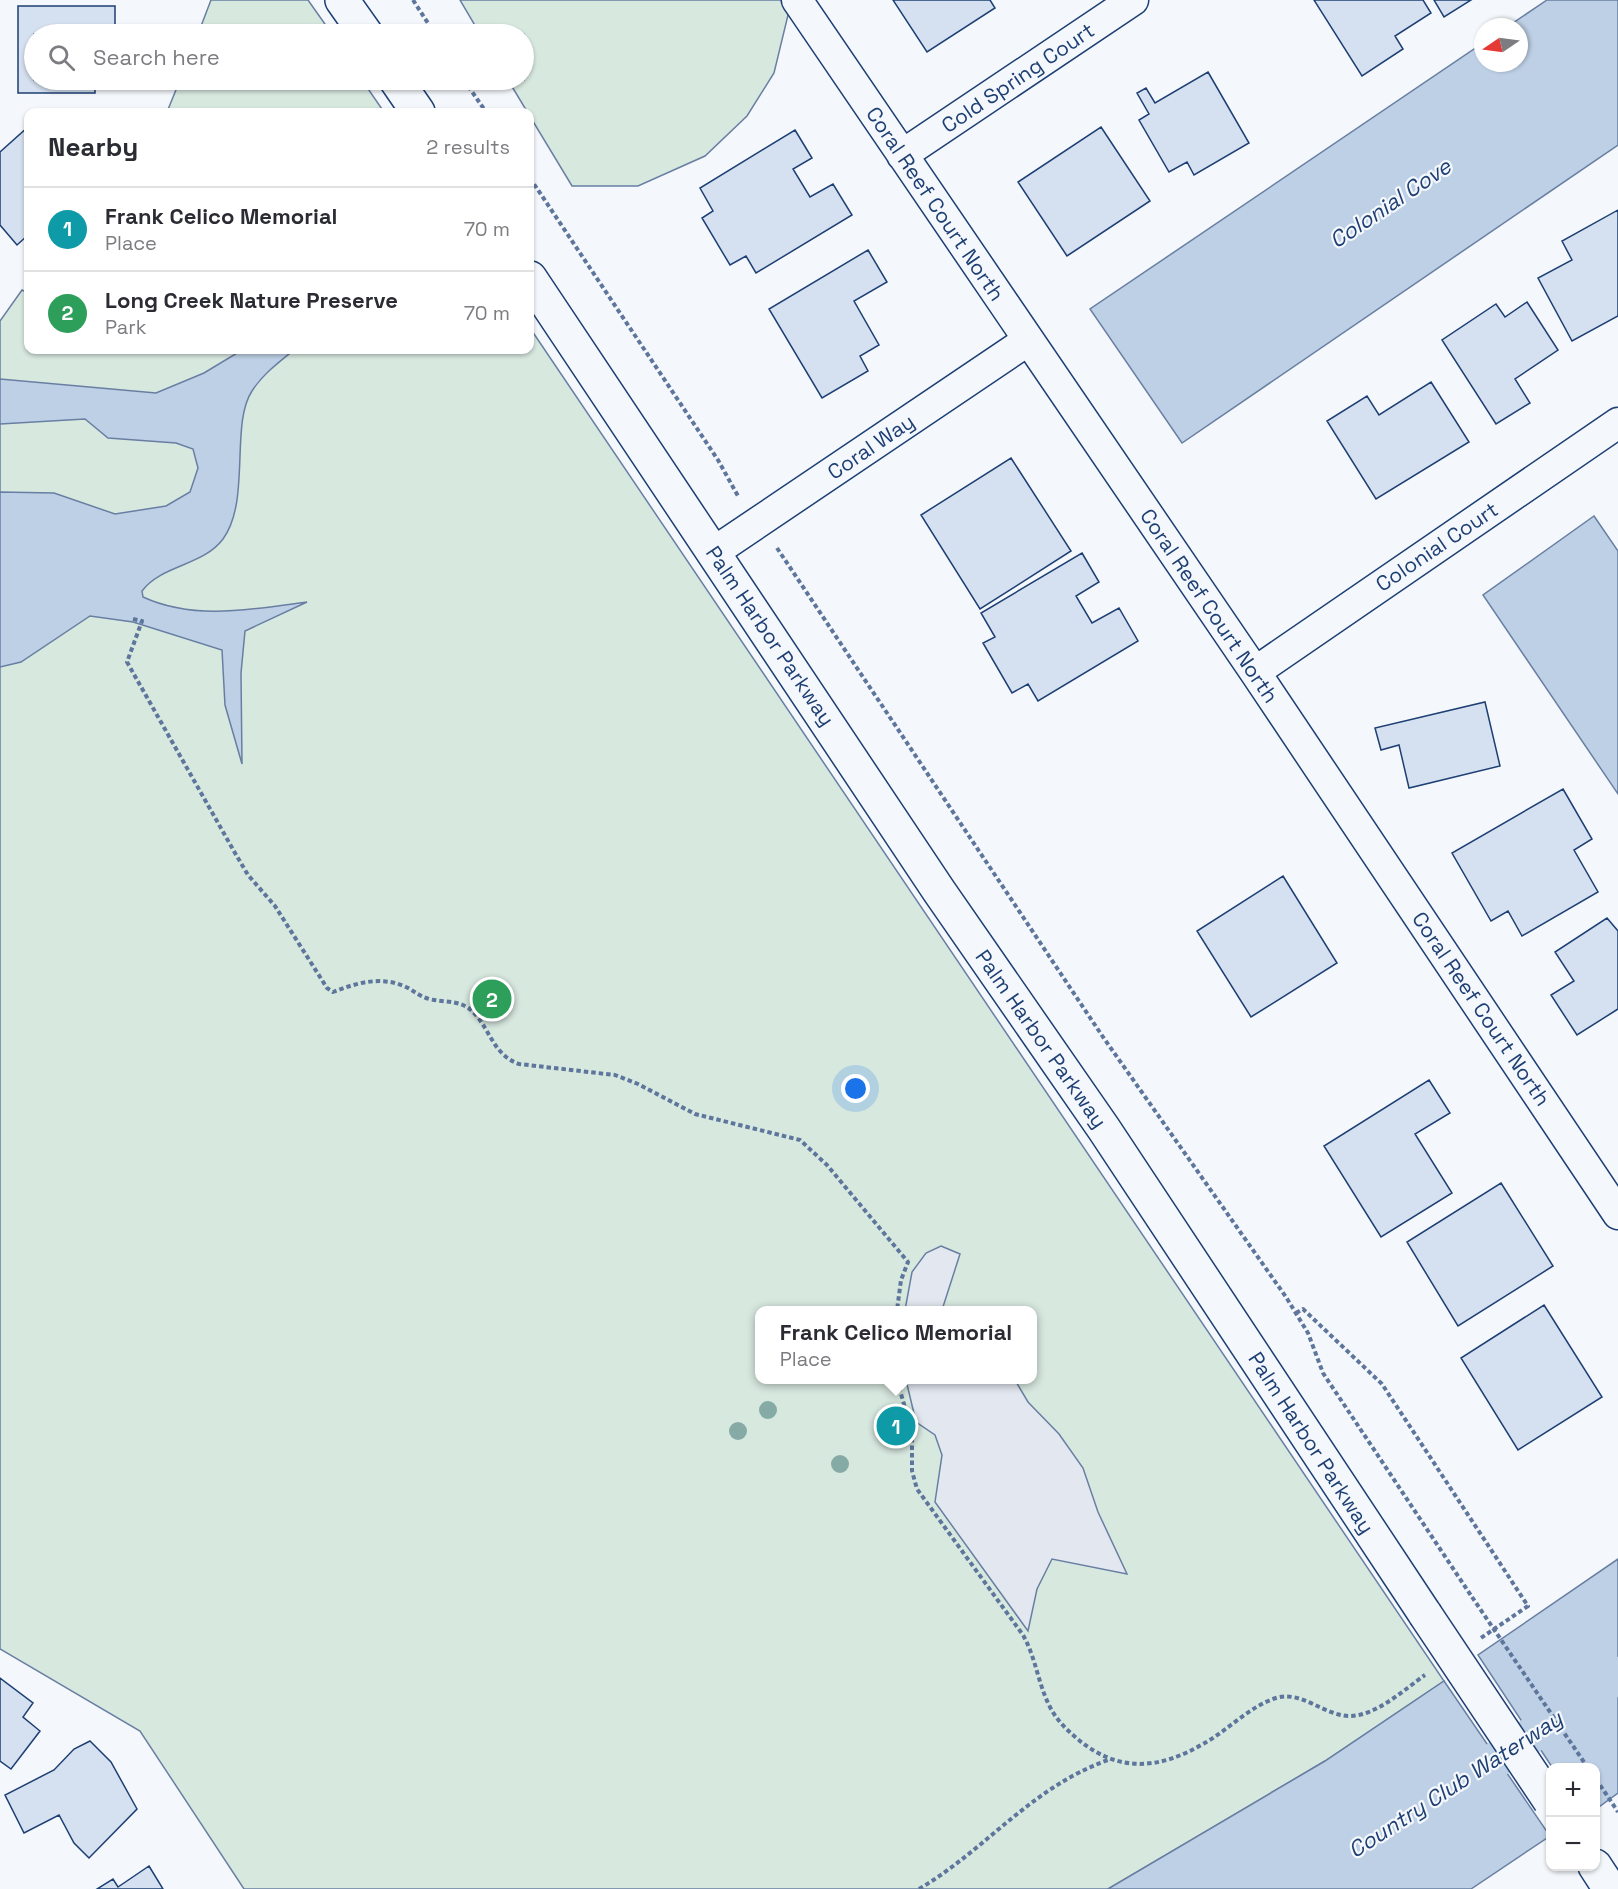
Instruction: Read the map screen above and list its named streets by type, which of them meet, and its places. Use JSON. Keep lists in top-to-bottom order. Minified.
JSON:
{"streets":{"street":["Cold Spring Court","Coral Reef Court North","Coral Way","Colonial Court","Palm Harbor Parkway"]},"crossings":[["Cold Spring Court","Coral Reef Court North"],["Coral Reef Court North","Coral Way"],["Coral Reef Court North","Colonial Court"],["Coral Way","Palm Harbor Parkway"]],"water":["Colonial Cove","Country Club Waterway"],"north":"left","page":{"search":"Search here","heading":["Nearby","2 results"],"list":[{"mark":"1","name":"Frank Celico Memorial","note":"Place","value":"70 m"},{"mark":"2","name":"Long Creek Nature Preserve","note":"Park","value":"70 m"}],"pins":["2","1"],"popup":["Frank Celico Memorial","Place"],"map_buttons":["+","−"]}}
